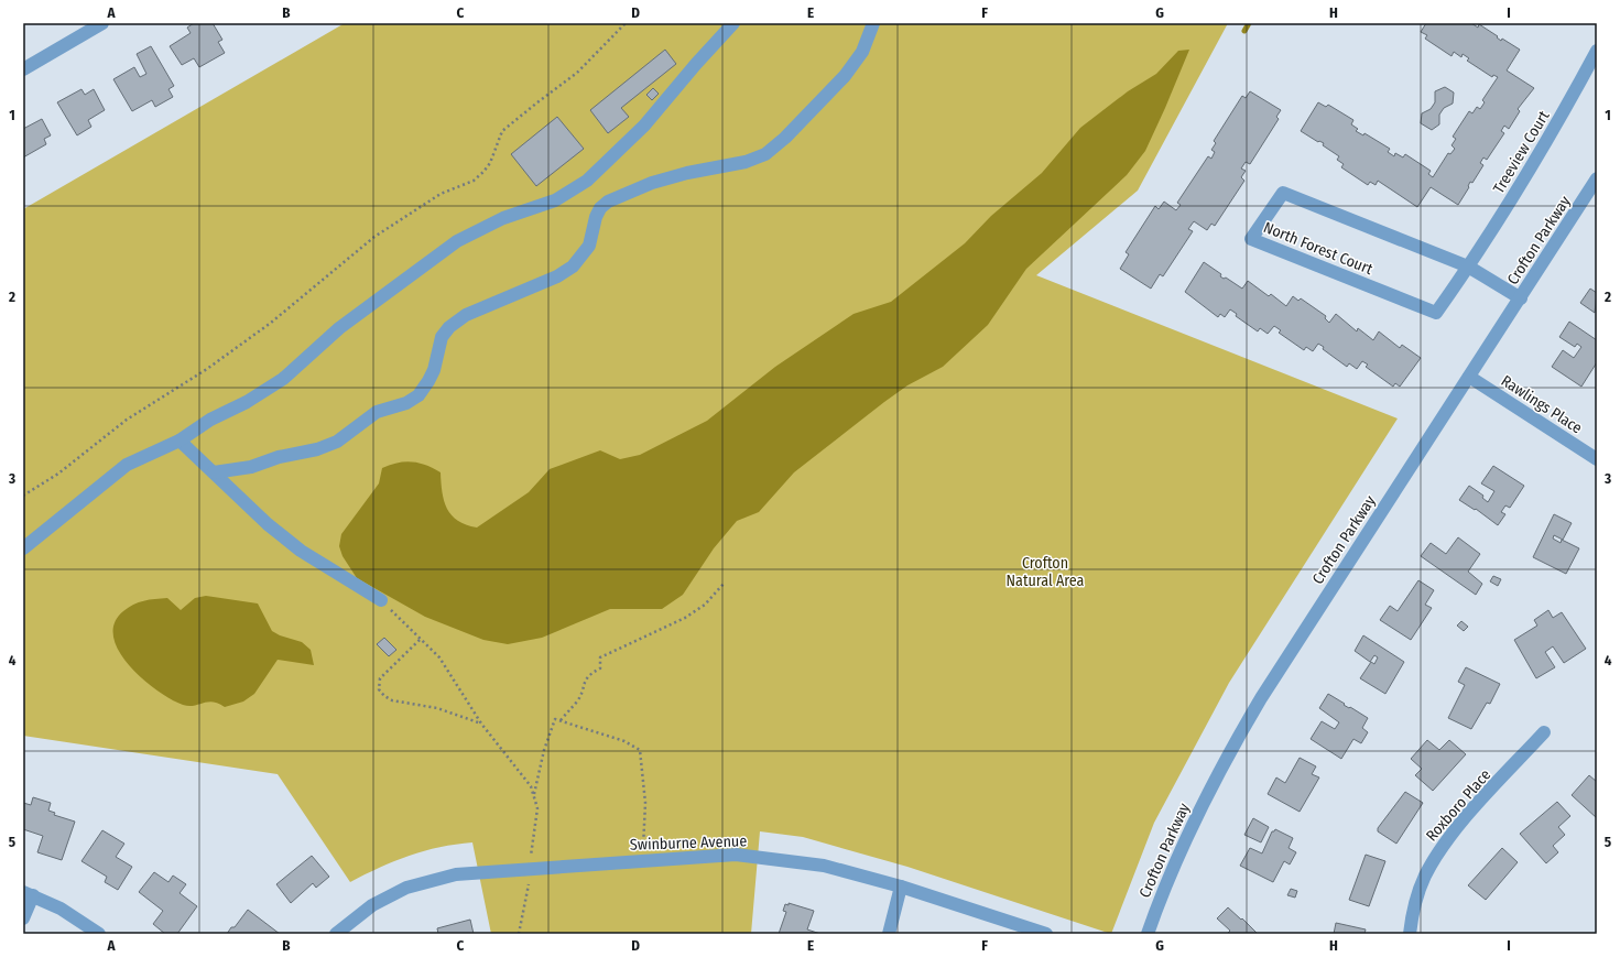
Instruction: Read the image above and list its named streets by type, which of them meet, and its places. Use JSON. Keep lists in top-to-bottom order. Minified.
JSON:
{"streets":{"street":["Treeview Court","Crofton Parkway","North Forest Court","Rawlings Place","Roxboro Place","Swinburne Avenue"]},"crossings":[["Treeview Court","North Forest Court"],["Crofton Parkway","North Forest Court"],["Crofton Parkway","Rawlings Place"]],"parks":["Crofton Natural Area"],"grid":{"columns":["A","B","C","D","E","F","G","H","I"],"rows":["1","2","3","4","5"]}}
